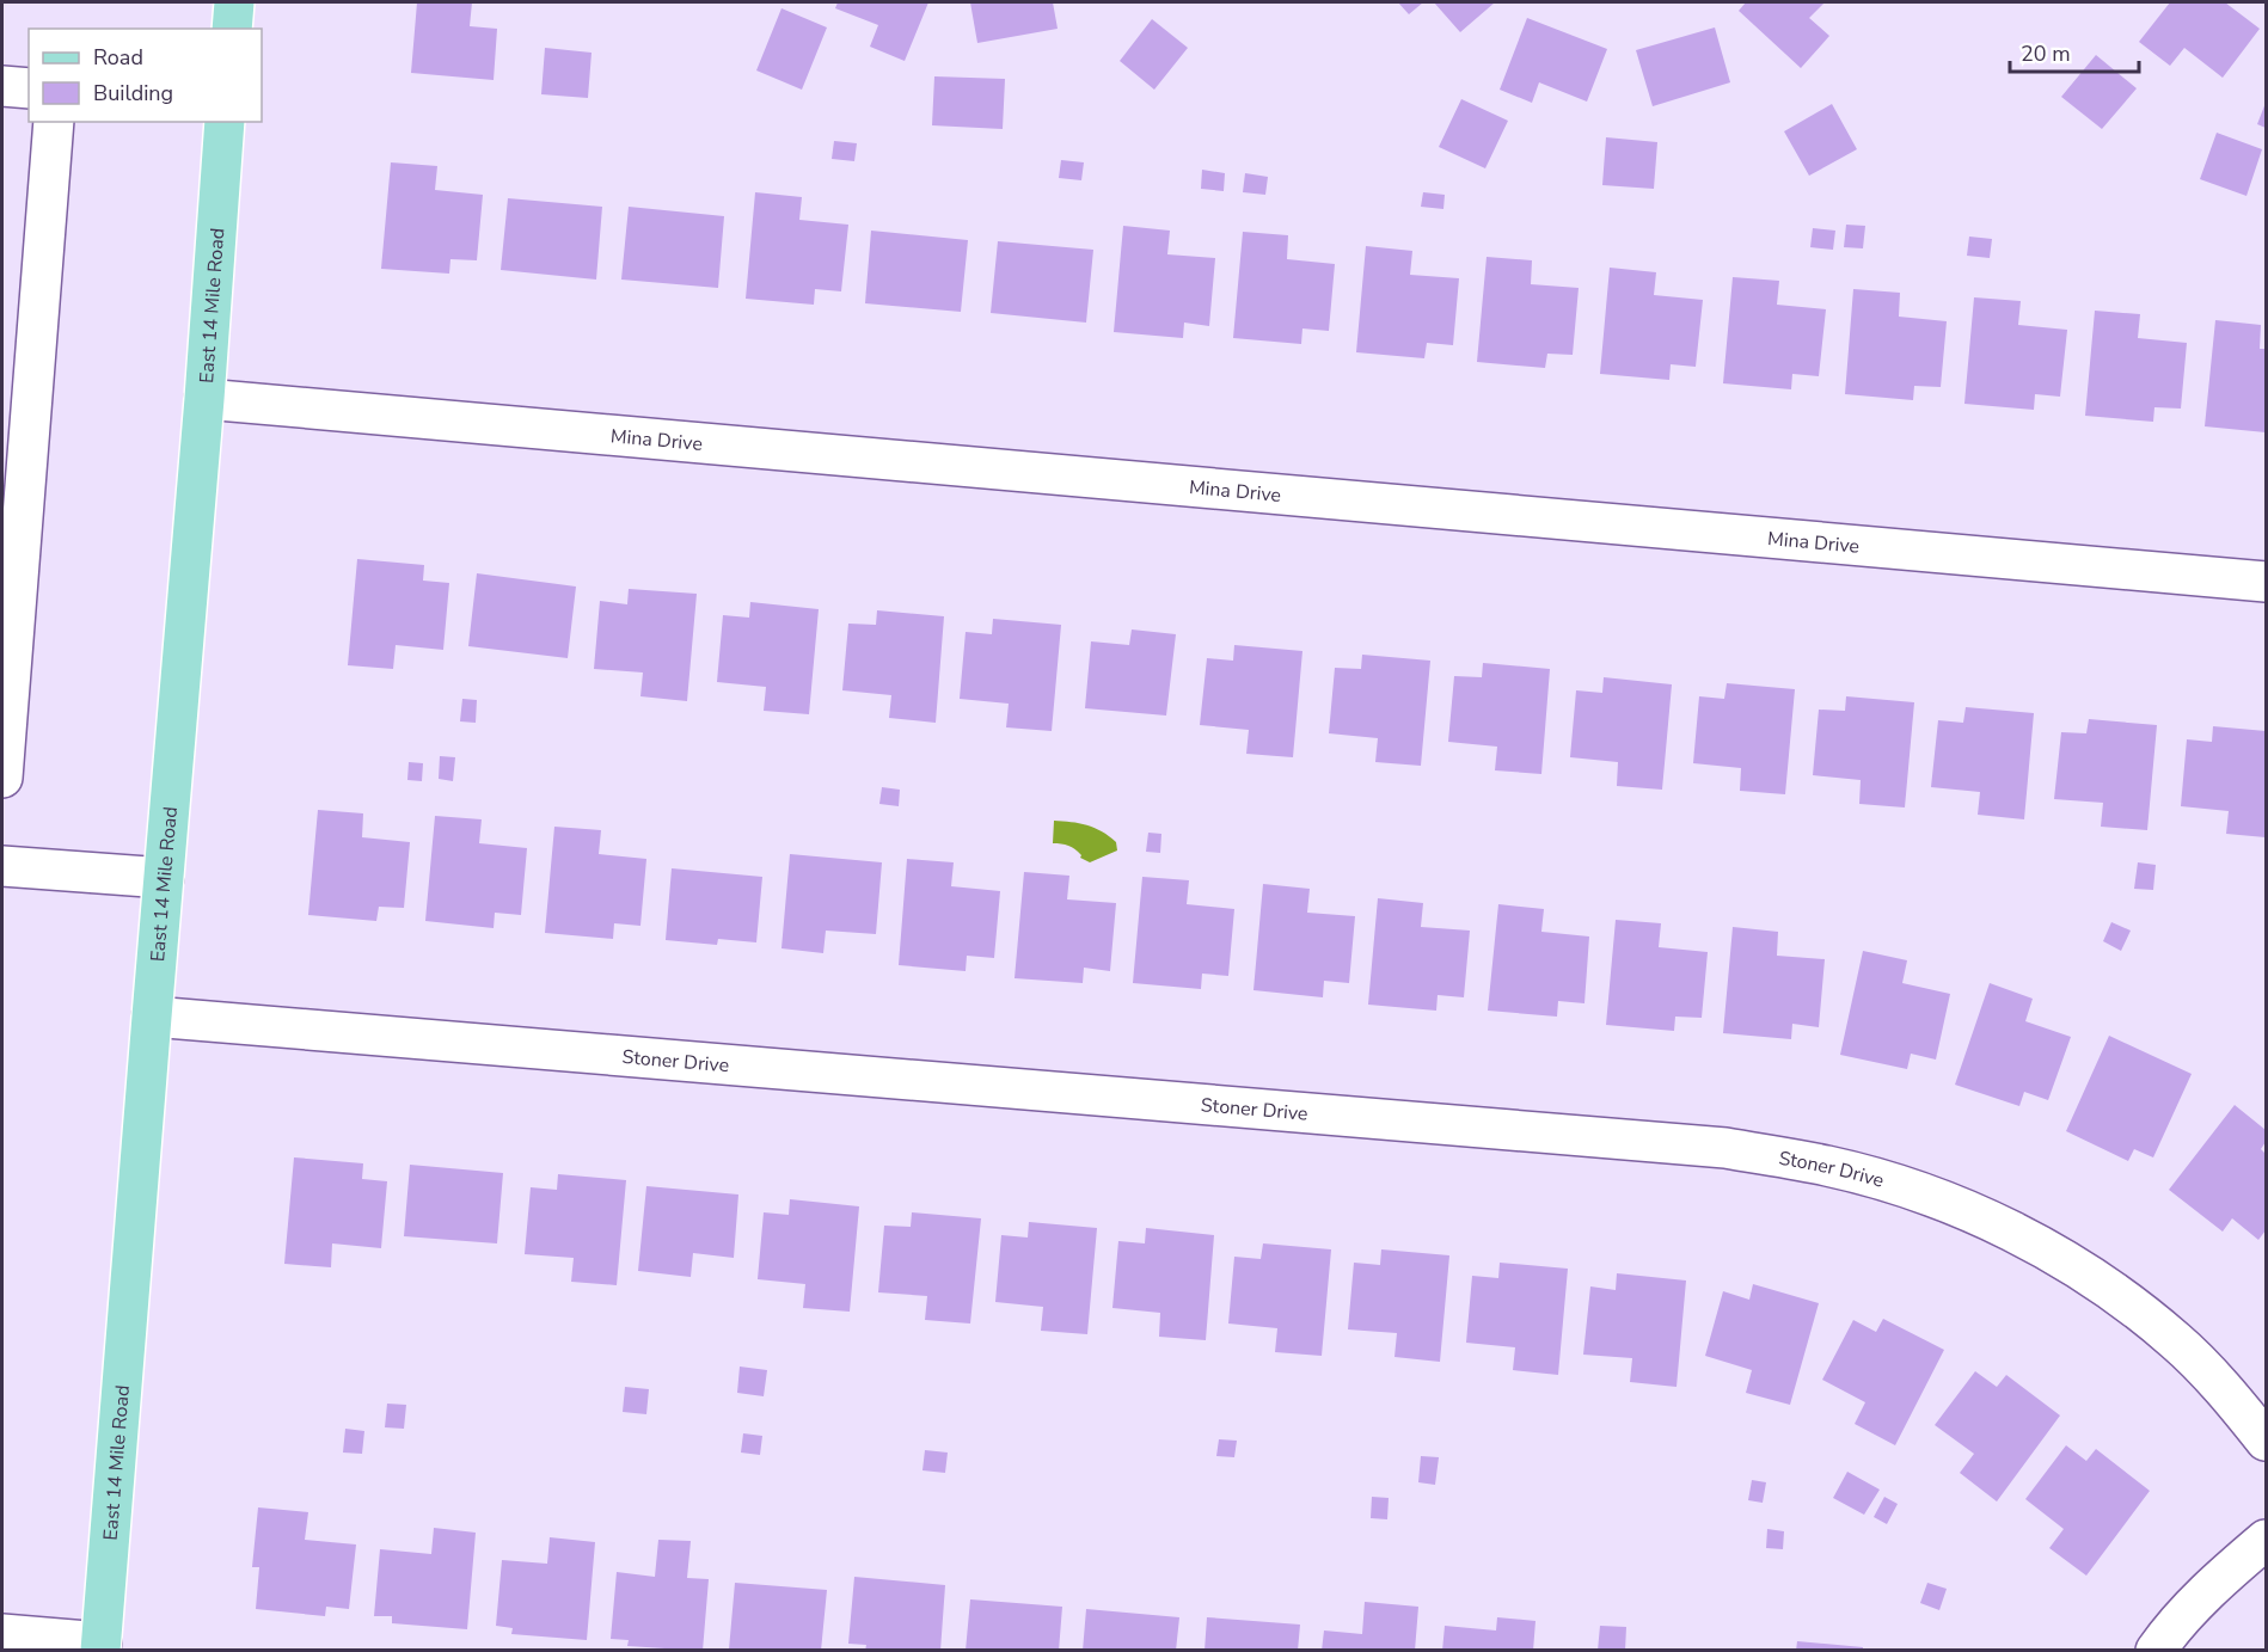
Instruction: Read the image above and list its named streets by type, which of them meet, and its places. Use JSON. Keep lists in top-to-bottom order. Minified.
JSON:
{"streets":{"main road":["East 14 Mile Road"],"street":["Mina Drive","Stoner Drive"]},"crossings":[["East 14 Mile Road","Mina Drive"],["East 14 Mile Road","Stoner Drive"]],"legend":["Road","Building"],"scale_bar":"20 m"}
